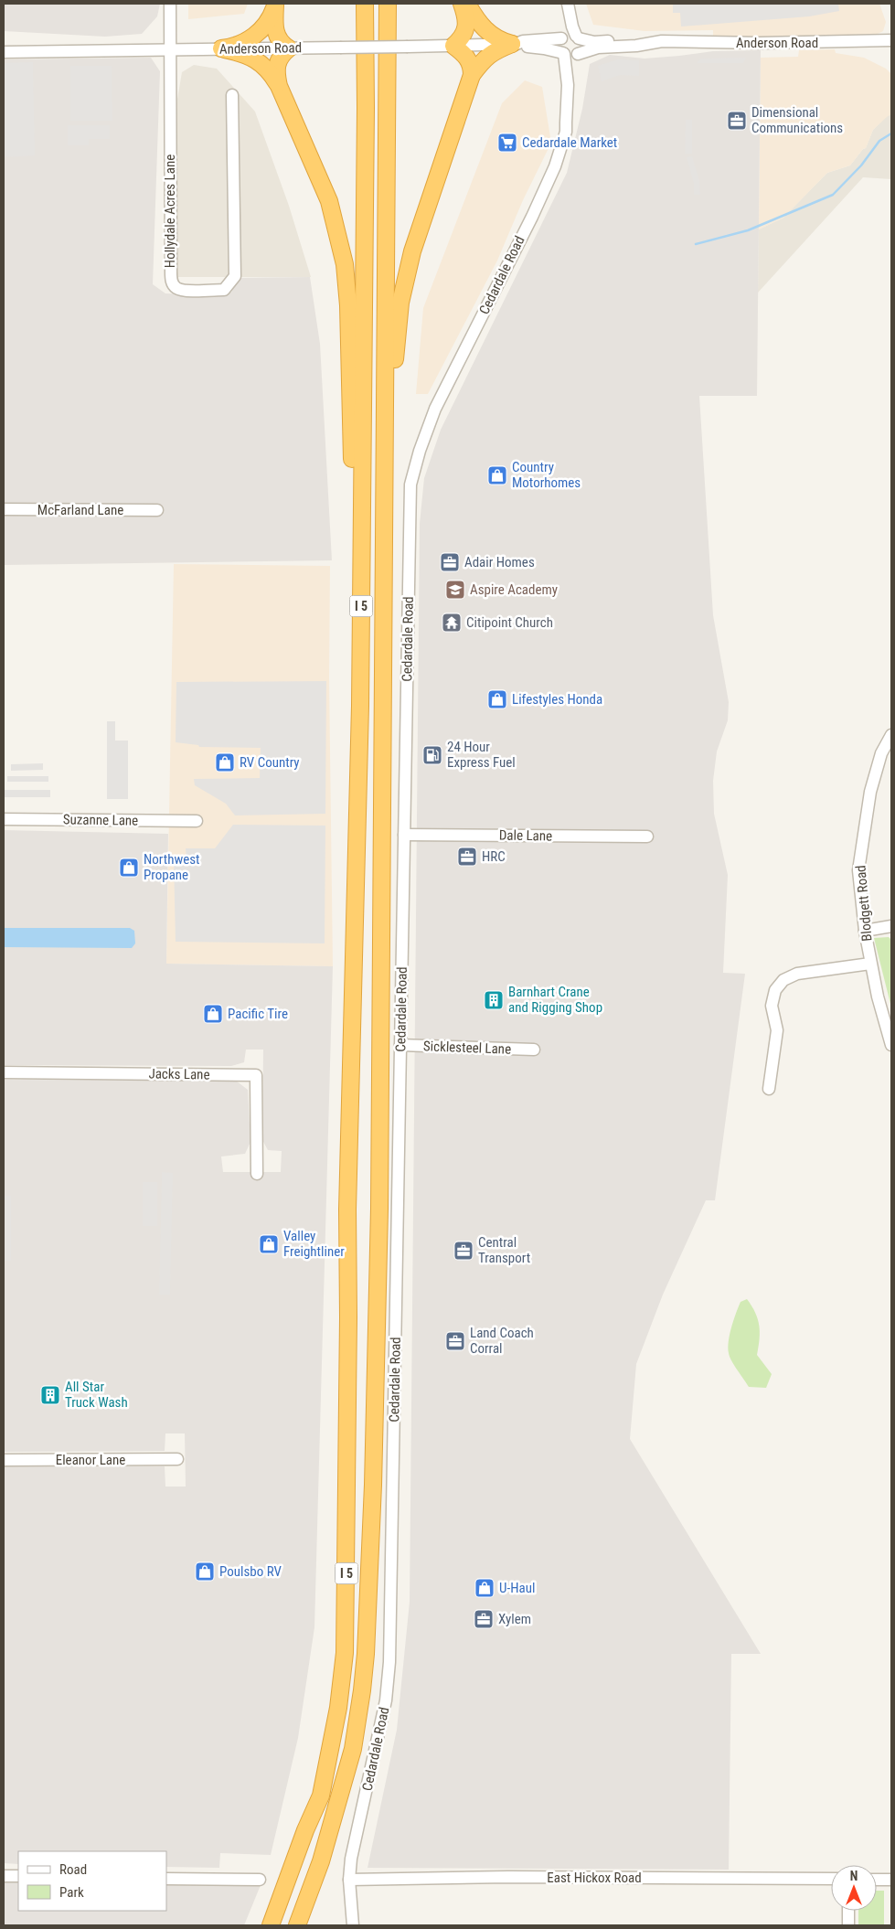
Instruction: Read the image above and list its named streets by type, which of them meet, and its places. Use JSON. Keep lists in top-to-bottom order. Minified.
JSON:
{"streets":{"highway":["I 5"],"street":["Anderson Road","Hollydale Acres Lane","Cedardale Road","McFarland Lane","Suzanne Lane","Dale Lane","Blodgett Road","Sicklesteel Lane","Jacks Lane","Eleanor Lane","East Hickox Road"]},"crossings":[["Anderson Road","Hollydale Acres Lane"],["Anderson Road","Cedardale Road"],["Cedardale Road","Dale Lane"],["Cedardale Road","Sicklesteel Lane"],["Cedardale Road","East Hickox Road"]],"places":{"office":["Dimensional Communications","Adair Homes","HRC","Central Transport","Land Coach Corral","Xylem"],"supermarket":["Cedardale Market"],"shop":["Country Motorhomes","Lifestyles Honda","RV Country","Northwest Propane","Pacific Tire","Valley Freightliner","Poulsbo RV","U-Haul"],"school or university":["Aspire Academy"],"temple":["Citipoint Church"],"fuel station":["24 Hour Express Fuel"],"building":["Barnhart Crane and Rigging Shop","All Star Truck Wash"]},"legend":["Road","Park"],"north":"top"}
